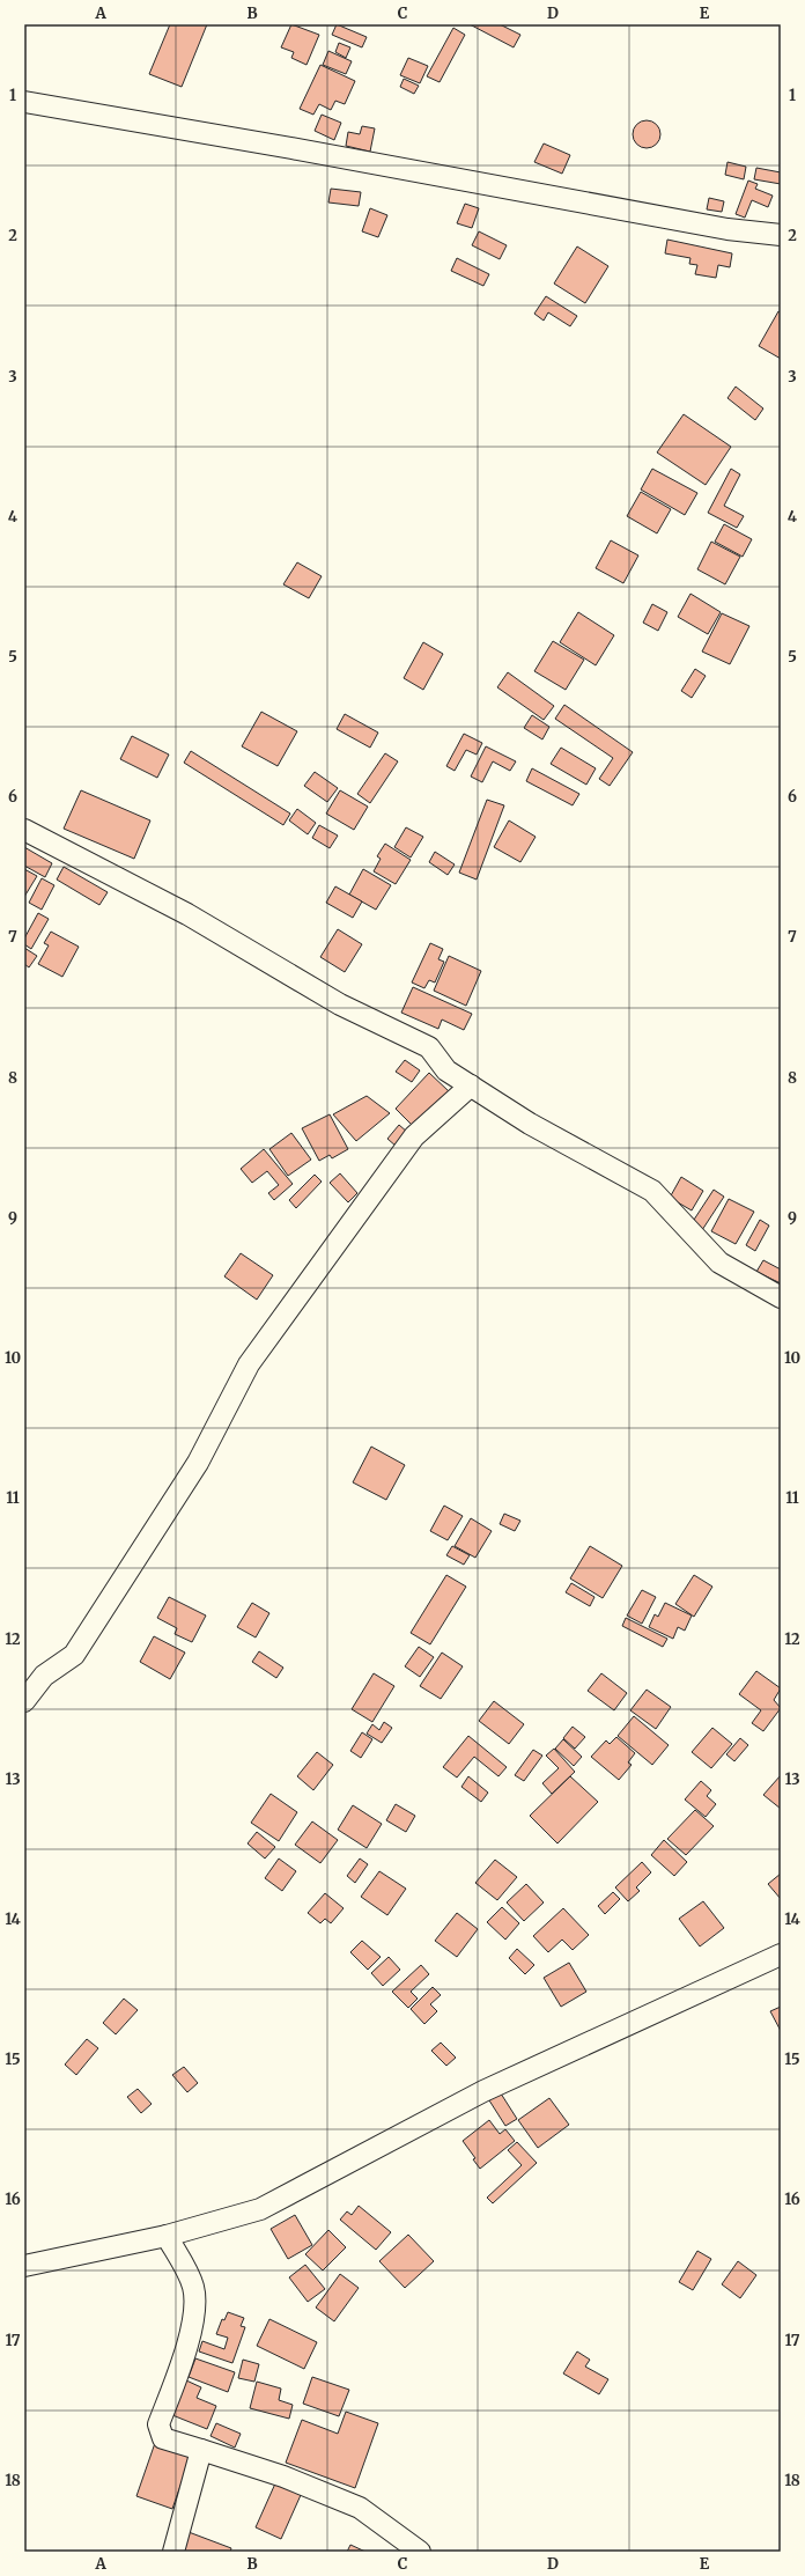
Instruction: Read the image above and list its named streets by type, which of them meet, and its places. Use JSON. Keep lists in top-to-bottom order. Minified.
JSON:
{"grid":{"columns":["A","B","C","D","E"],"rows":["1","2","3","4","5","6","7","8","9","10","11","12","13","14","15","16","17","18"]}}
